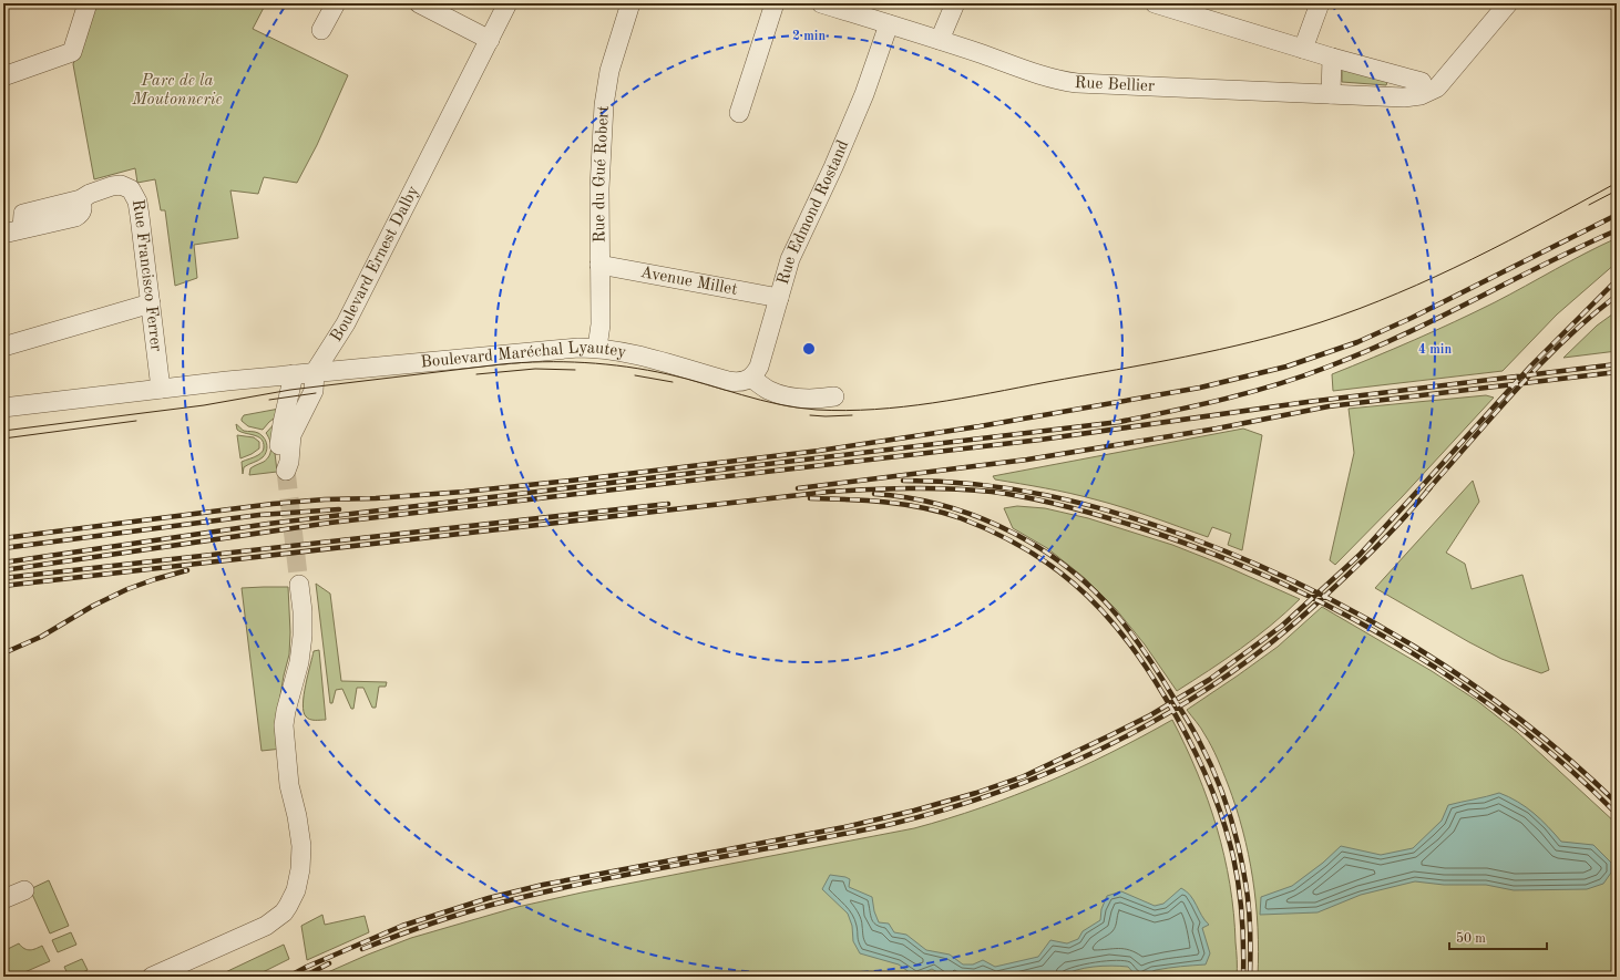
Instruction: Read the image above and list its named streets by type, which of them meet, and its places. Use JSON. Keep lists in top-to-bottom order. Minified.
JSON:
{"streets":{"street":["Rue Bellier","Rue du Gué Robert","Rue Edmond Rostand","Boulevard Ernest Dalby","Rue Francisco Ferrer","Avenue Millet","Boulevard Maréchal Lyautey"]},"crossings":[["Rue Bellier","Rue Edmond Rostand"],["Rue du Gué Robert","Avenue Millet"],["Rue du Gué Robert","Boulevard Maréchal Lyautey"],["Rue Edmond Rostand","Avenue Millet"],["Rue Edmond Rostand","Boulevard Maréchal Lyautey"],["Boulevard Ernest Dalby","Boulevard Maréchal Lyautey"]],"parks":["Parc de la Moutonnerie"],"scale_bar":"50 m","rings":["2 min","4 min"]}
